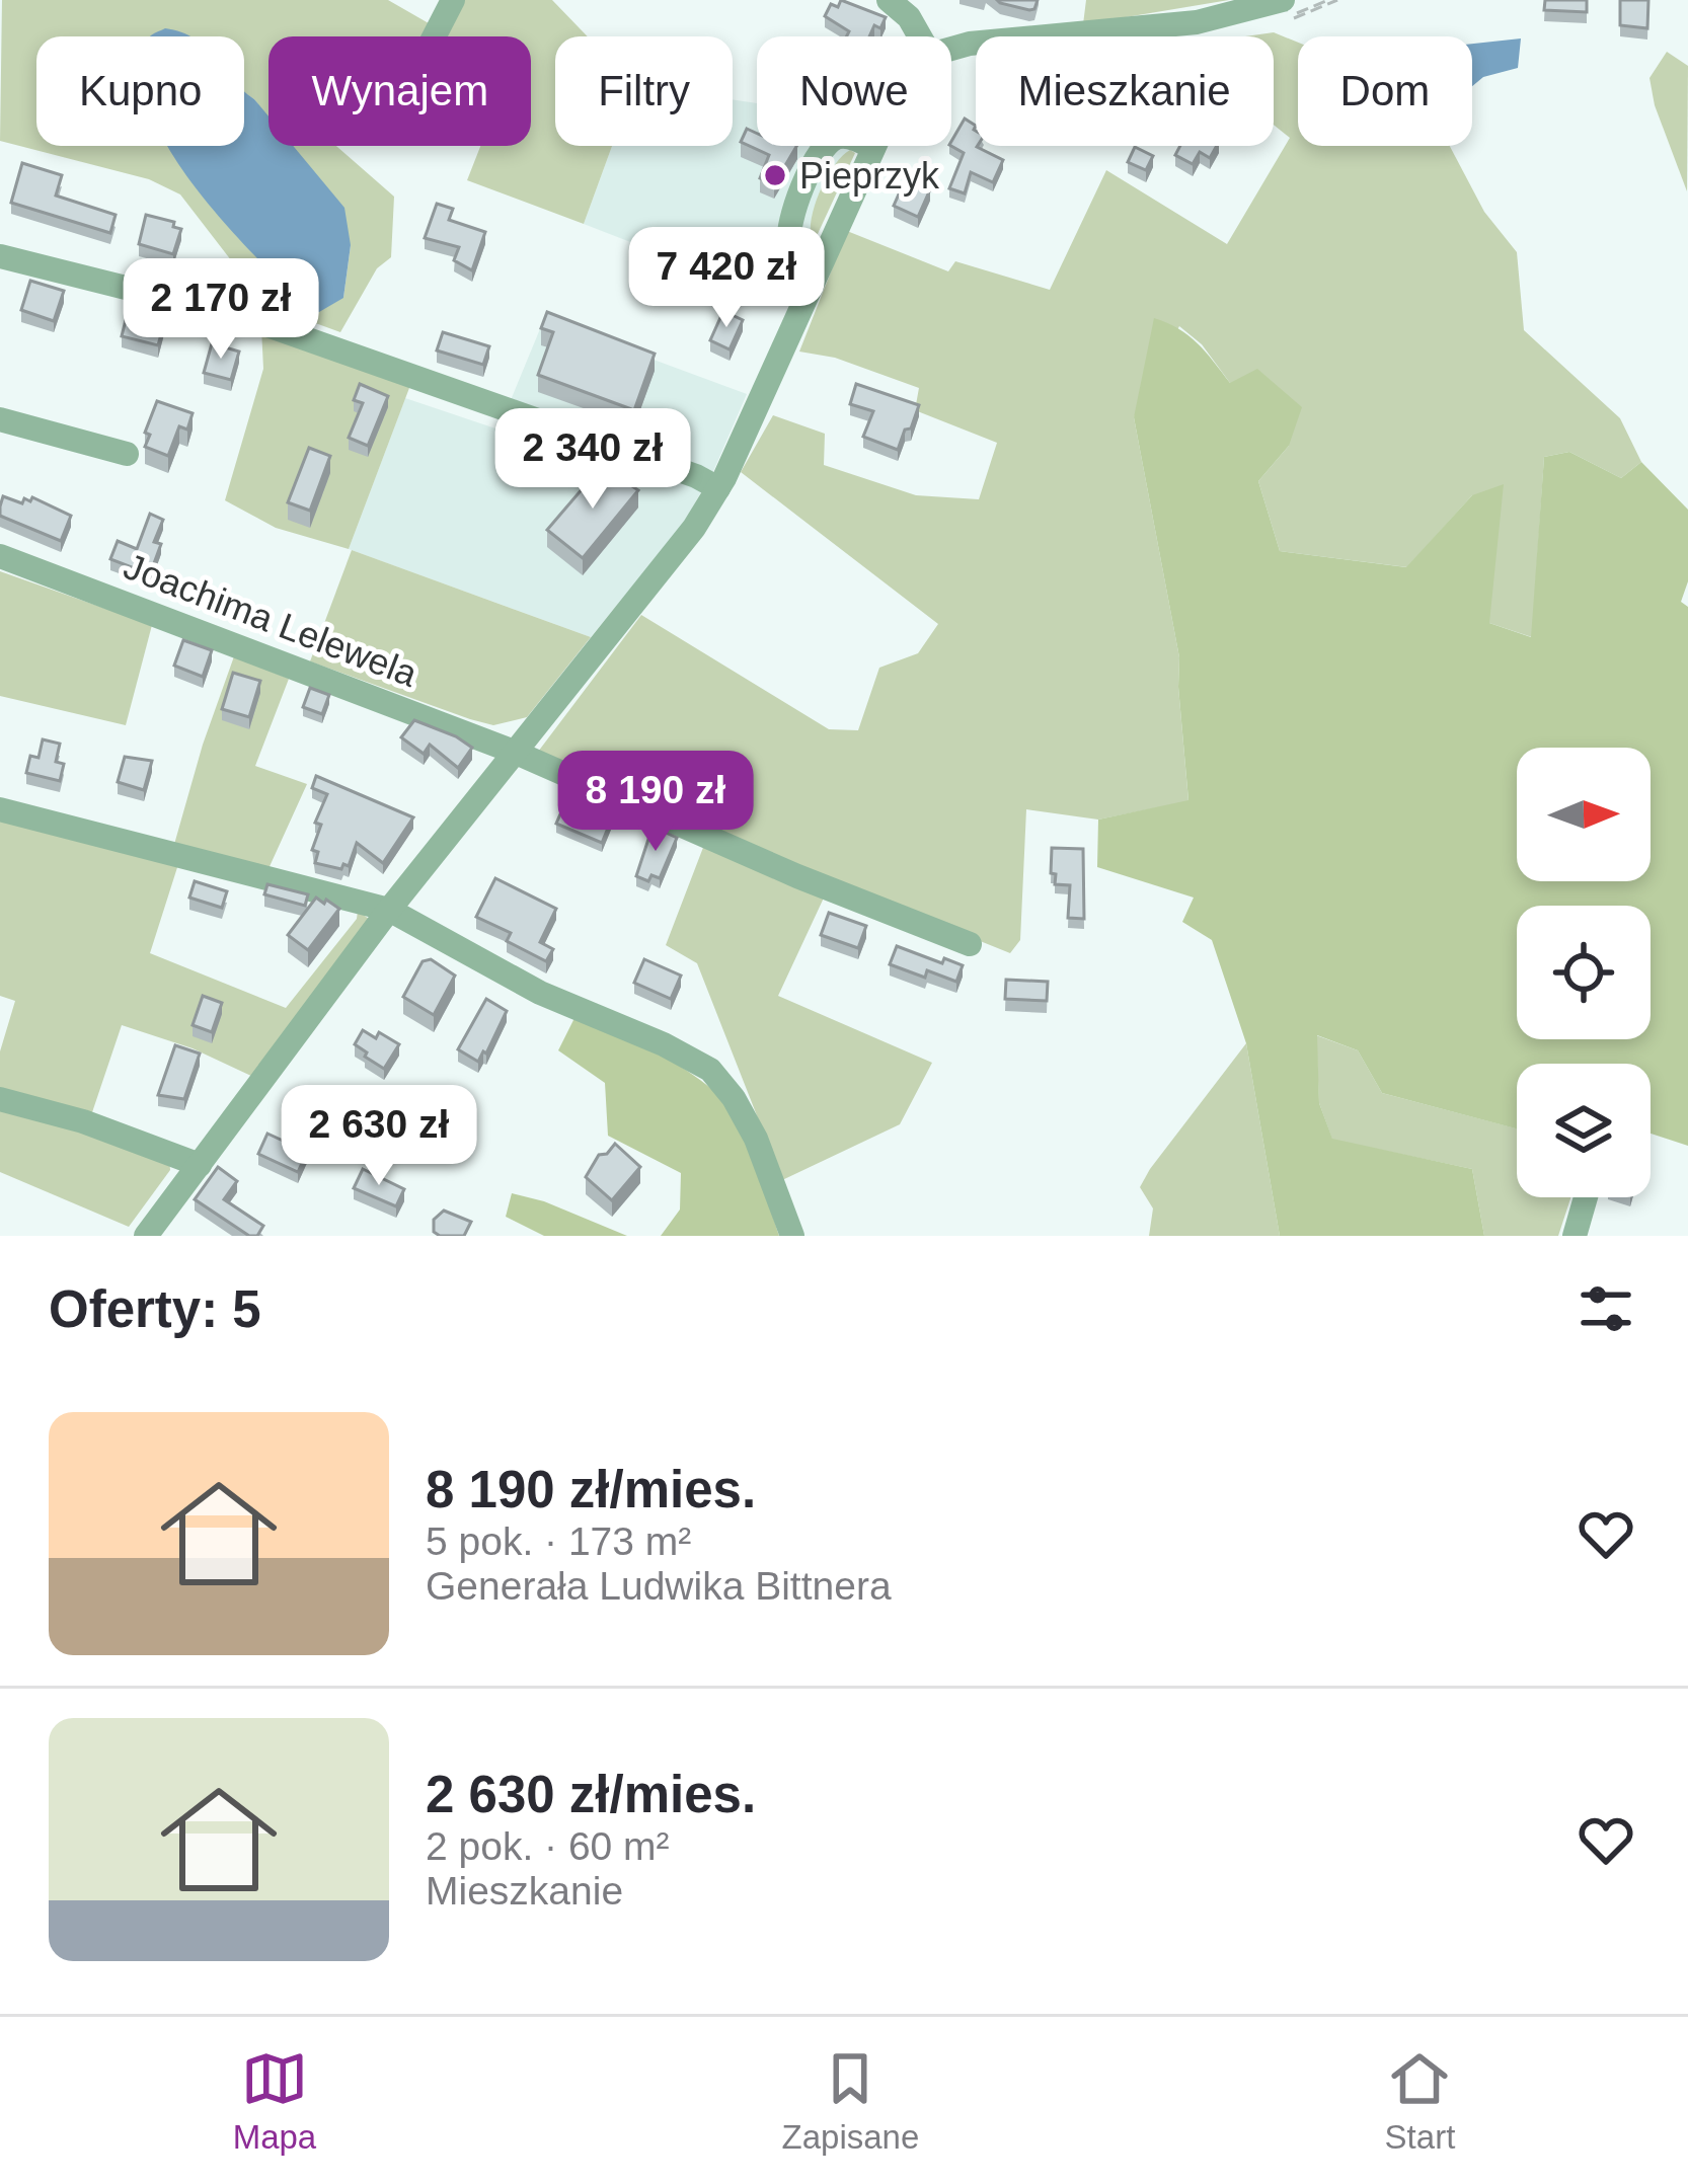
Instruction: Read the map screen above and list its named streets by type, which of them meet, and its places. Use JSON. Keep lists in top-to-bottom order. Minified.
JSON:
{"streets":{"street":["Joachima Lelewela"]},"places":["Pieprzyk"],"north":"right","page":{"chip":["Kupno","Wynajem","Filtry","Nowe","Mieszkanie","Dom"],"price":["7 420 zł","2 170 zł","2 340 zł","8 190 zł","2 630 zł"],"heading":"Oferty: 5","list":[{"name":"8 190 zł/mies.","note":"5 pok. · 173 m² · Generała Ludwika Bittnera"},{"name":"2 630 zł/mies.","note":"2 pok. · 60 m² · Mieszkanie"}],"tabs":["Mapa","Zapisane","Start"]}}
